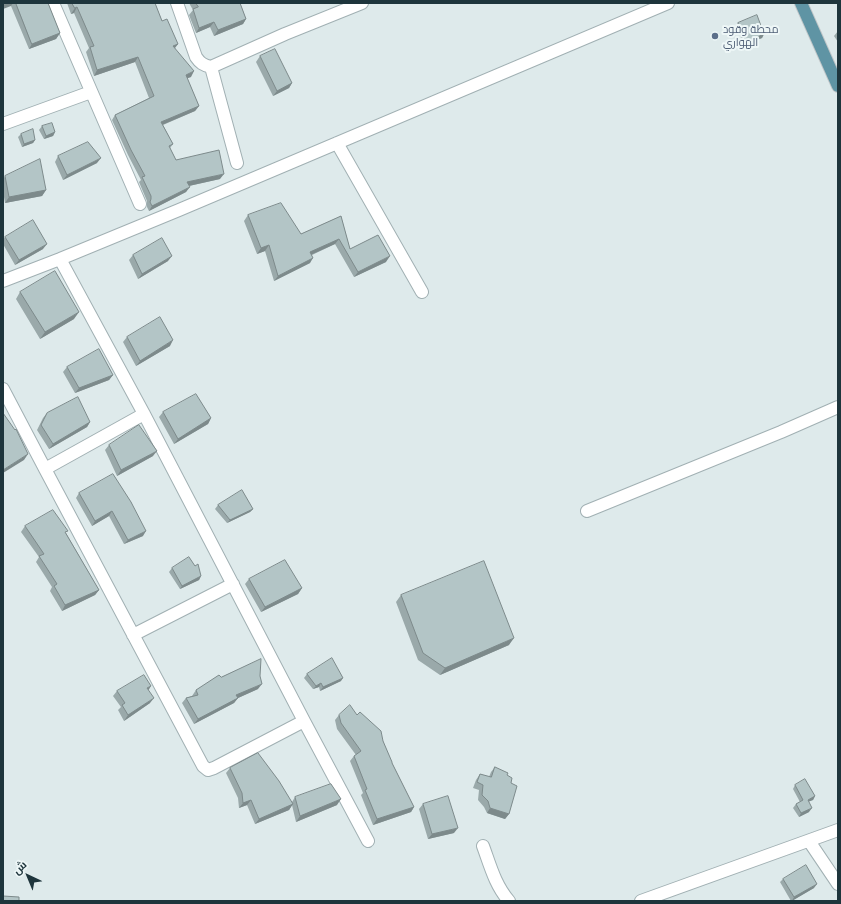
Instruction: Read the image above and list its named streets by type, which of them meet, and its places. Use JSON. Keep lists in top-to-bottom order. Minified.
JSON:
{"places":["محطة وقود الهواري"],"north":"top left"}
